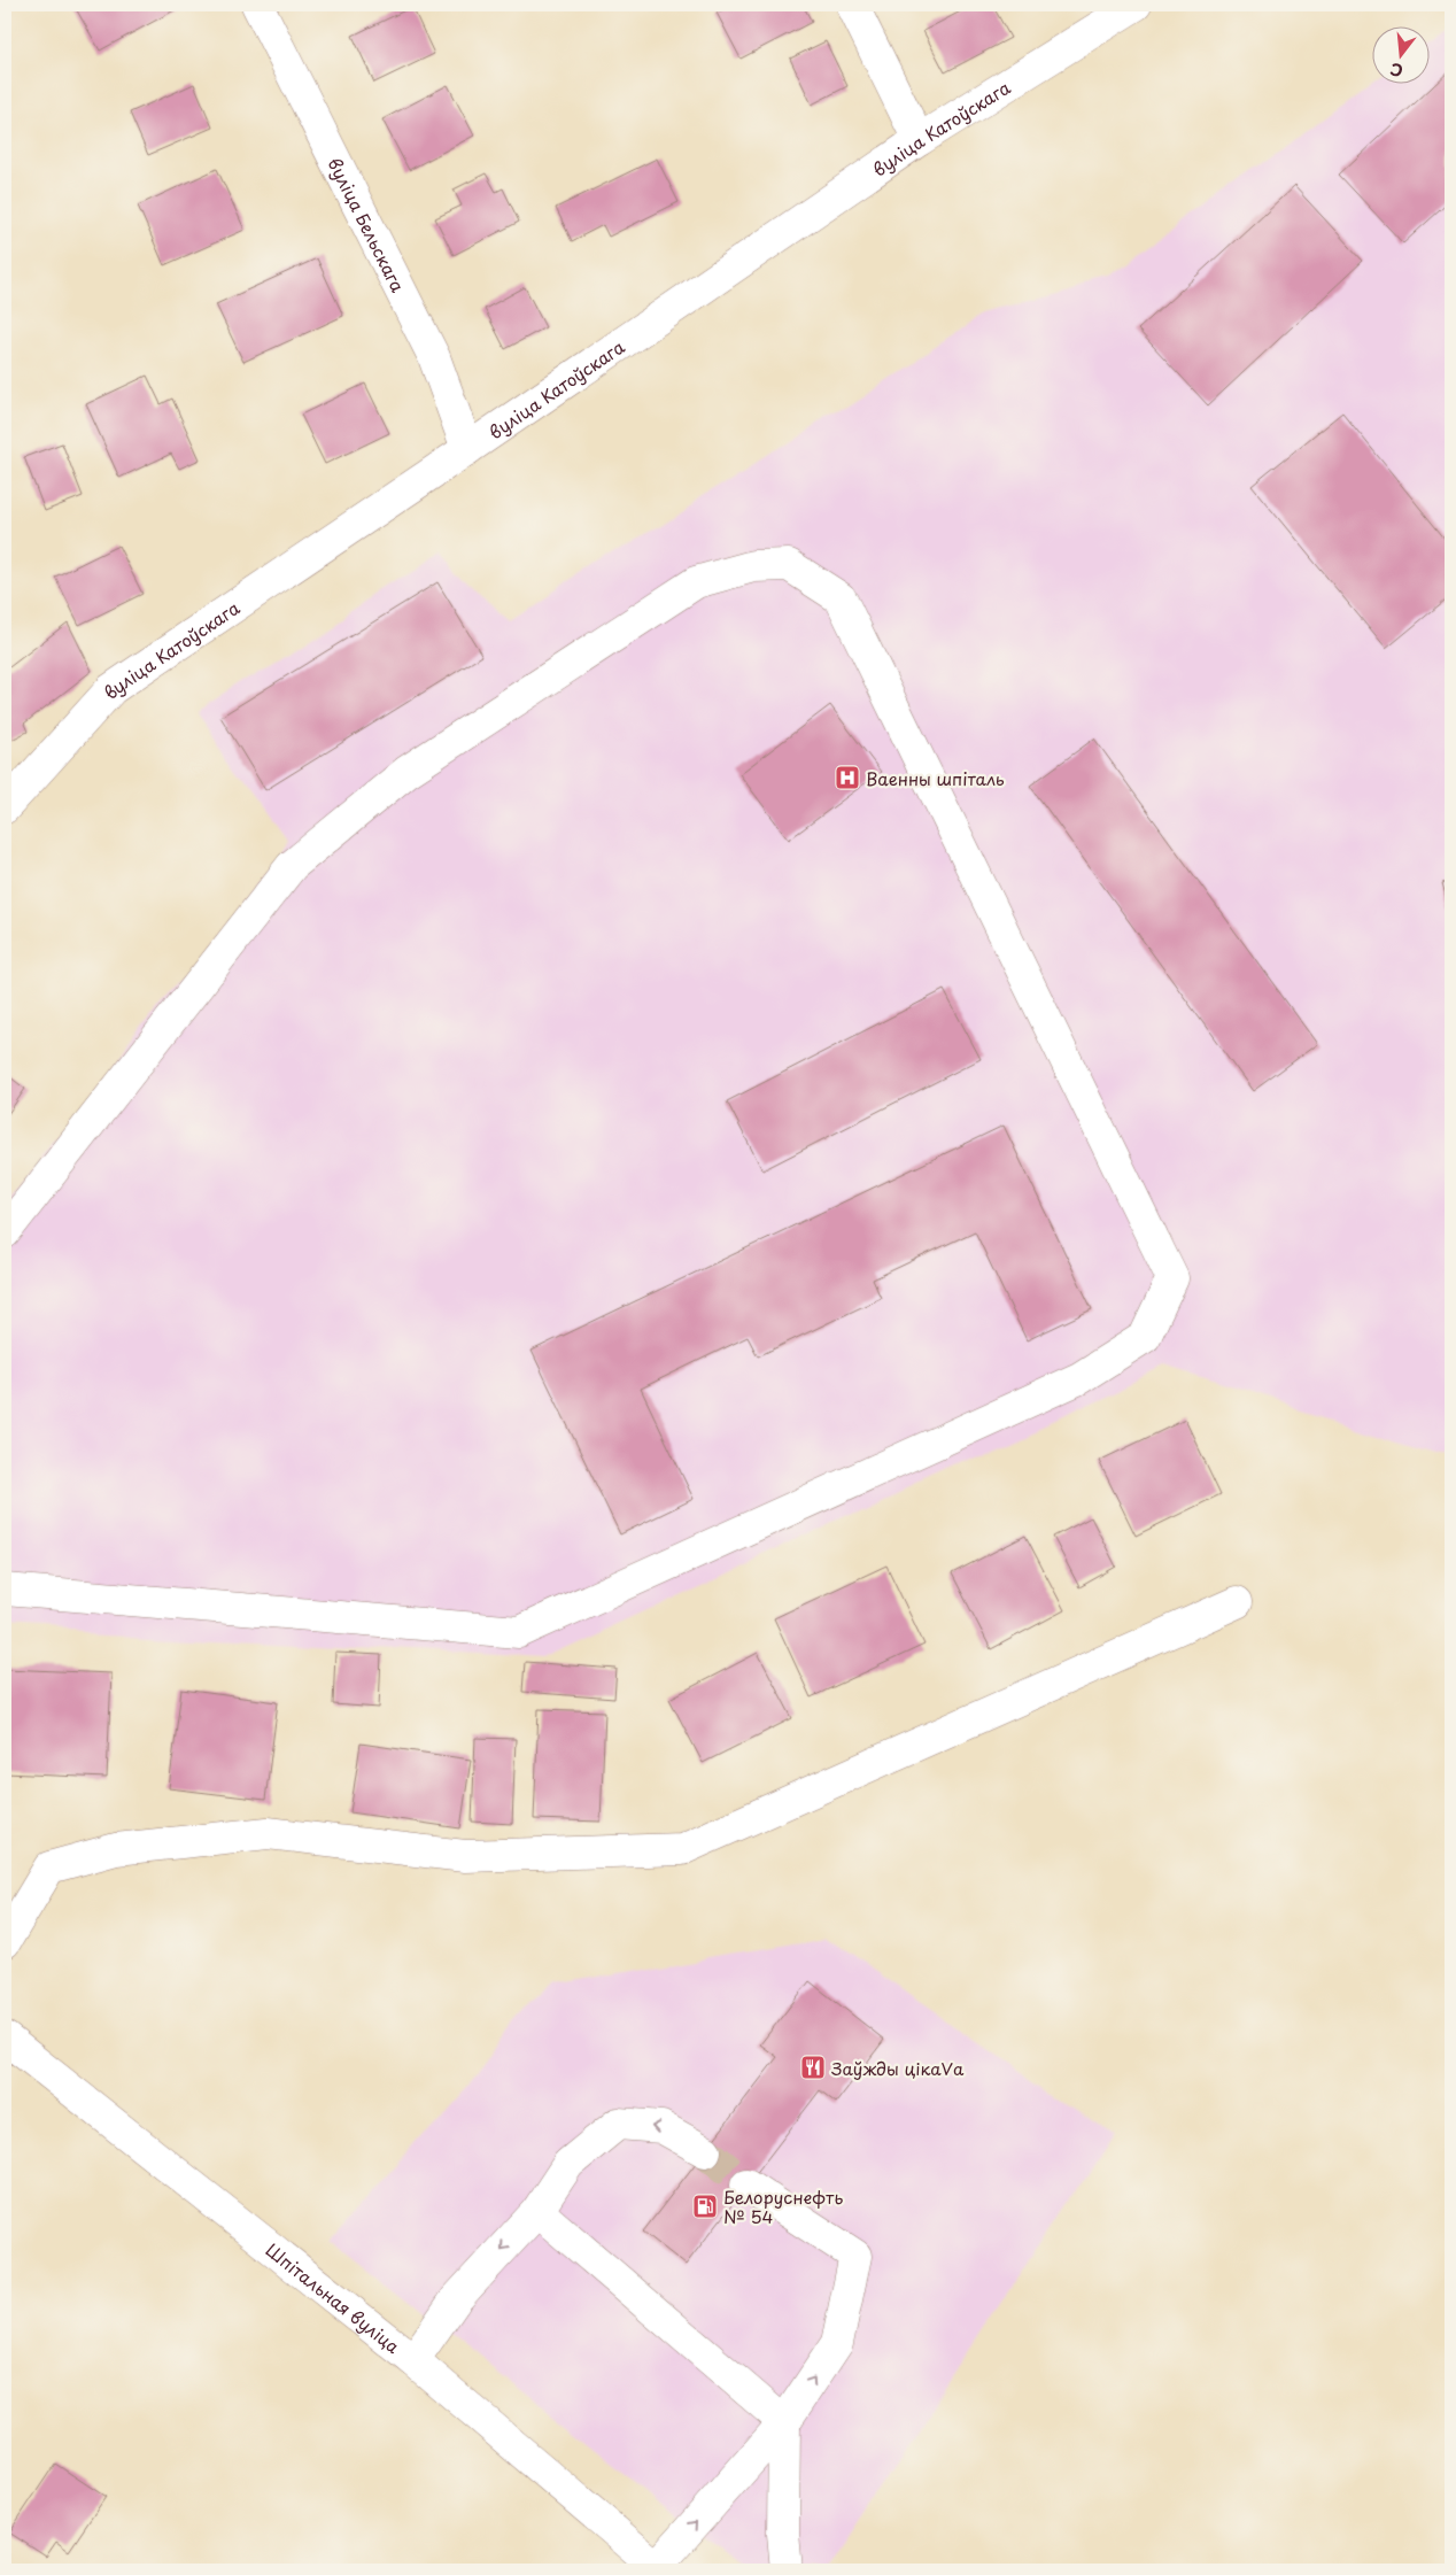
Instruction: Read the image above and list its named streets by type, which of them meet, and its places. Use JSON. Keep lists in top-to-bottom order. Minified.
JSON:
{"streets":{"street":["вуліца Катоўскага","вуліца Бельскага","Шпітальная вуліца"]},"crossings":[["вуліца Катоўскага","вуліца Бельскага"]],"places":{"hospital":["Ваенны шпіталь"],"restaurant":["Заўжды цікаVа"],"fuel station":["Белоруснефть № 54"]},"north":"bottom"}
